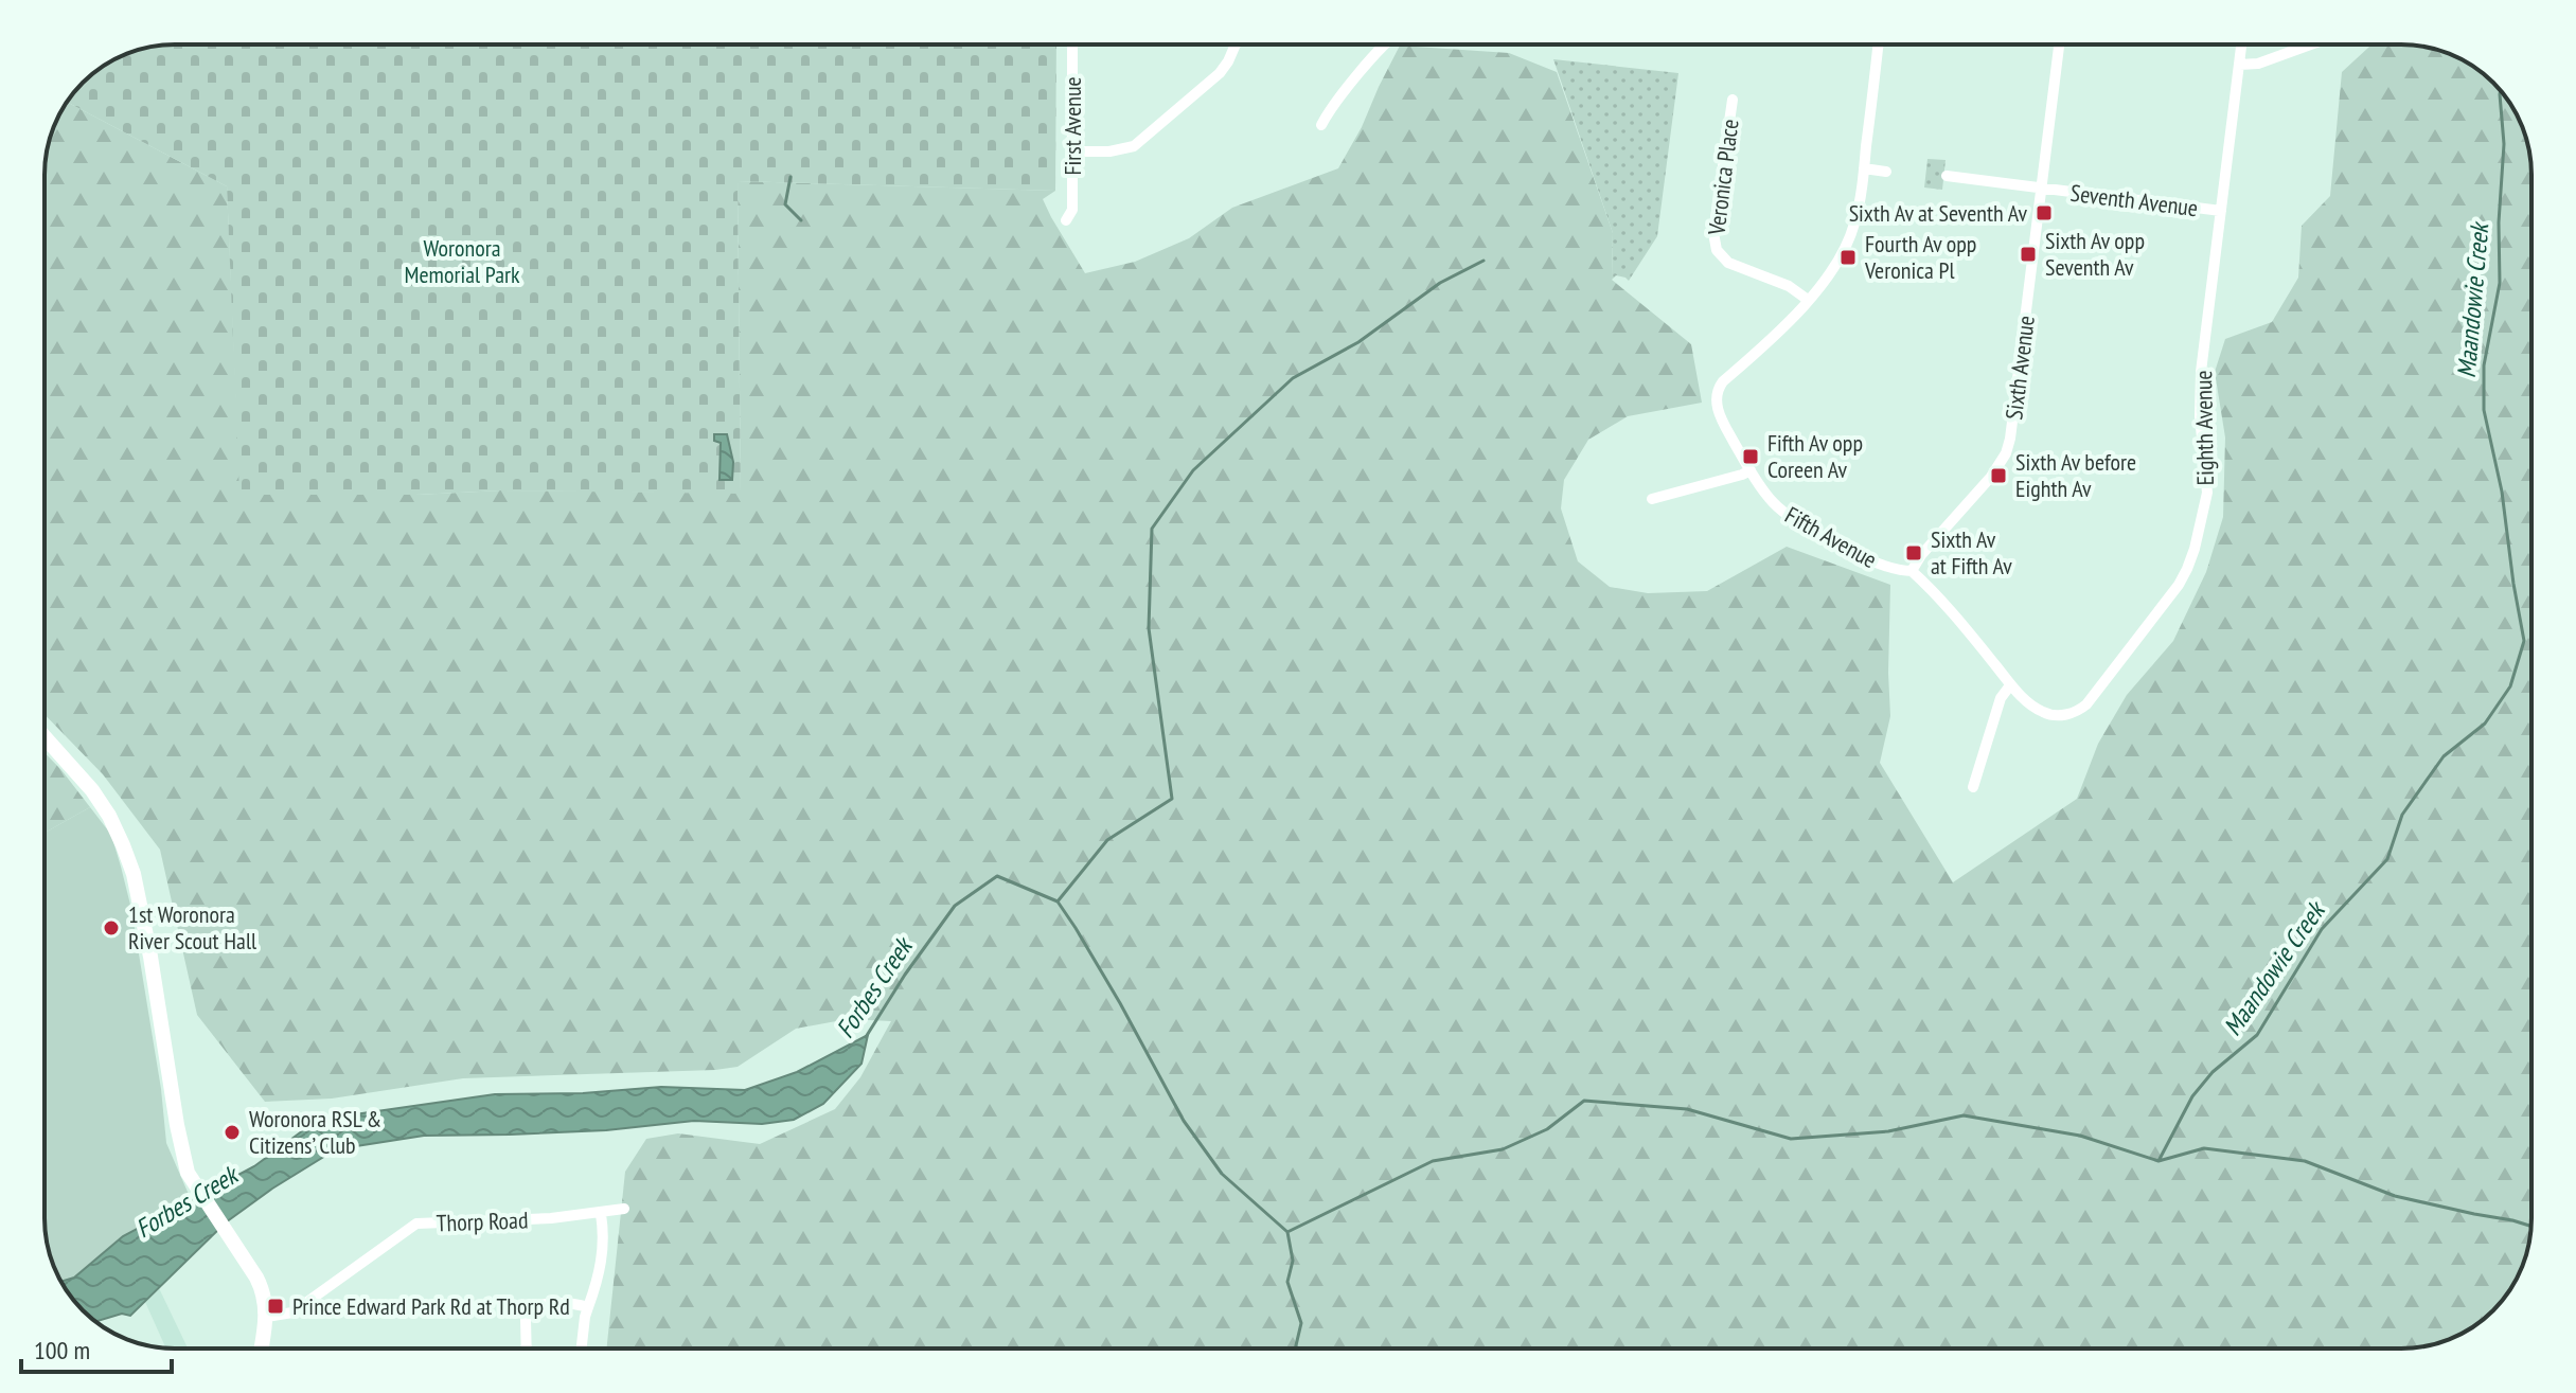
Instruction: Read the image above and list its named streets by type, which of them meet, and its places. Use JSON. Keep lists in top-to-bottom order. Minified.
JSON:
{"streets":{"street":["First Avenue","Veronica Place","Seventh Avenue","Sixth Avenue","Eighth Avenue","Fifth Avenue","Thorp Road"]},"crossings":[["Veronica Place","Fifth Avenue"],["Seventh Avenue","Sixth Avenue"],["Seventh Avenue","Eighth Avenue"],["Sixth Avenue","Eighth Avenue"],["Sixth Avenue","Fifth Avenue"],["Eighth Avenue","Fifth Avenue"]],"water":["Maandowie Creek","Forbes Creek"],"parks":["Woronora Memorial Park"],"places":{"transit":["Sixth Av at Seventh Av","Sixth Av opp Seventh Av","Fourth Av opp Veronica Pl","Fifth Av opp Coreen Av","Sixth Av before Eighth Av","Sixth Av at Fifth Av","Prince Edward Park Rd at Thorp Rd"],"other":["1st Woronora River Scout Hall","Woronora RSL & Citizens’ Club"]},"scale_bar":"100 m"}
